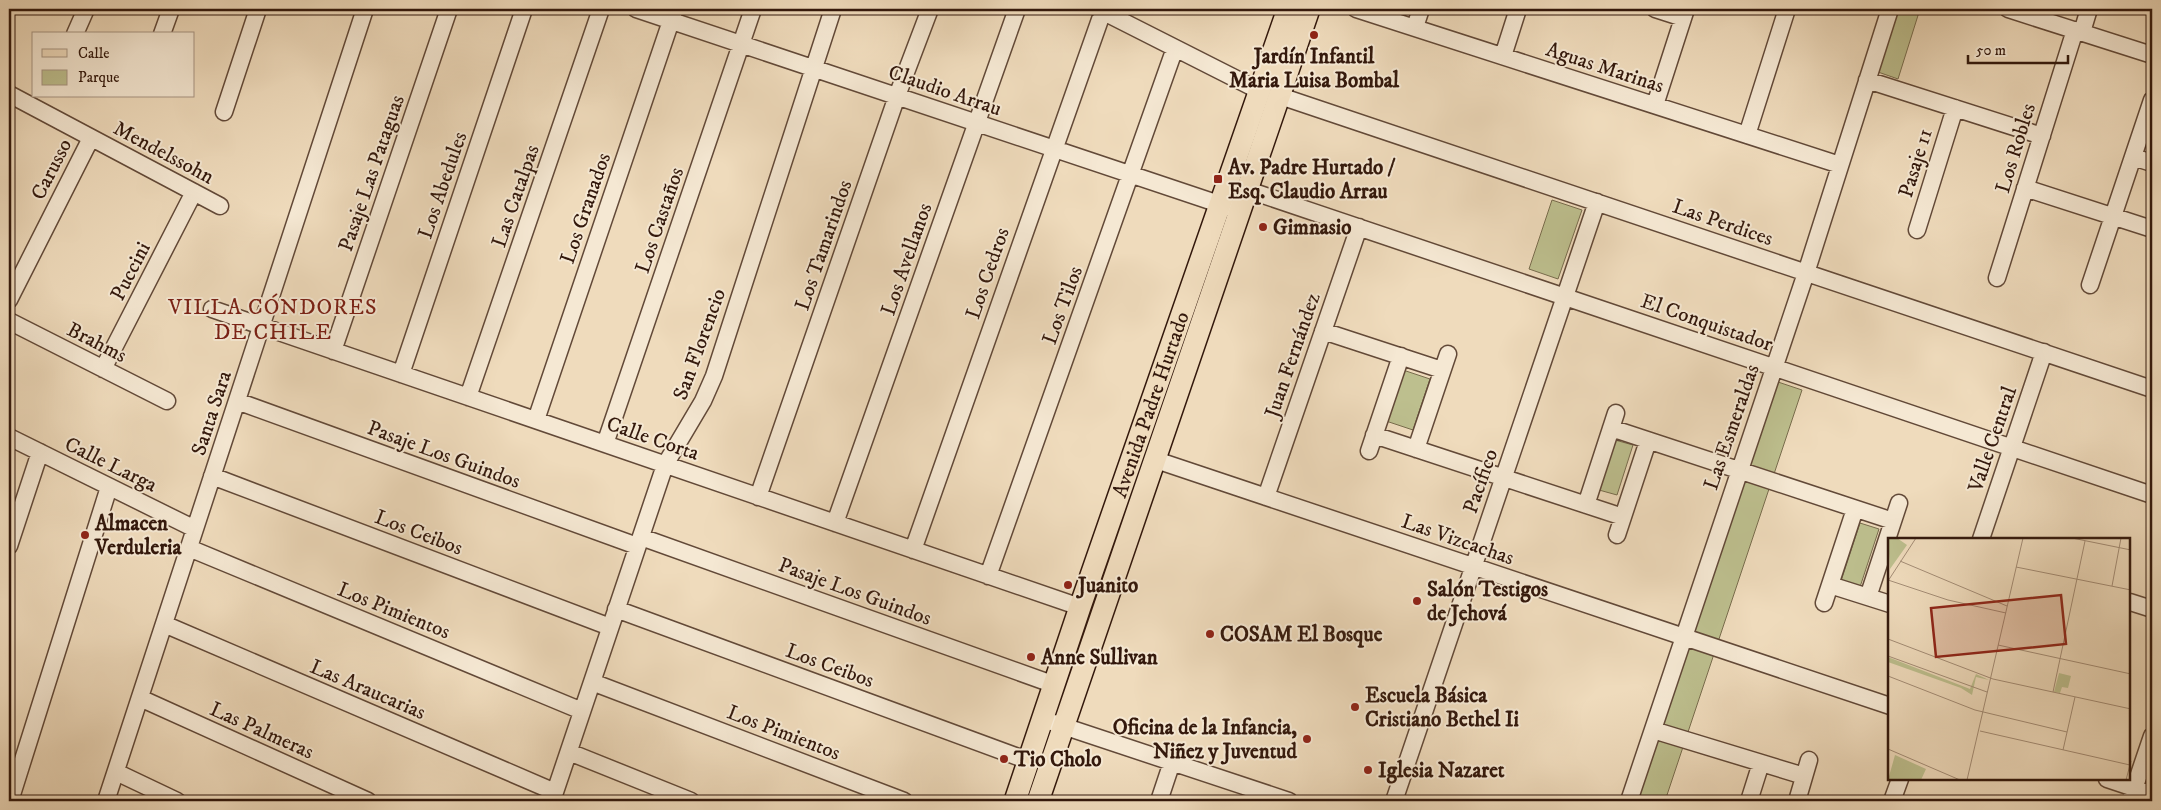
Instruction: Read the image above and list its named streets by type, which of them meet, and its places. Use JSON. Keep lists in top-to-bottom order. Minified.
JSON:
{"streets":{"main road":["Avenida Padre Hurtado"],"street":["Aguas Marinas","Claudio Arrau","Los Robles","Mendelssohn","Pasaje 11","Carusso","Pasaje Las Pataguas","Los Abedules","Las Catalpas","Los Granados","Los Castaños","Las Perdices","Los Tamarindos","Los Avellanos","Puccini","Los Cedros","Los Tilos","El Conquistador","Brahms","San Florencio","Juan Fernández","Santa Sara","Las Esmeraldas","Calle Corta","Valle Central","Pasaje Los Guindos","Calle Larga","Pacífico","Los Ceibos","Las Vizcachas","Los Pimientos","Las Araucarias","Las Palmeras"]},"crossings":[["Aguas Marinas","Las Esmeraldas"],["Claudio Arrau","Los Granados"],["Claudio Arrau","Los Castaños"],["Claudio Arrau","Los Tamarindos"],["Claudio Arrau","Los Avellanos"],["Claudio Arrau","Los Cedros"],["Claudio Arrau","Los Tilos"],["Claudio Arrau","San Florencio"],["Claudio Arrau","Avenida Padre Hurtado"],["Mendelssohn","Carusso"],["Mendelssohn","Puccini"],["Pasaje Las Pataguas","Calle Corta"],["Los Abedules","Calle Corta"],["Las Catalpas","Calle Corta"],["Los Granados","Calle Corta"],["Los Castaños","Calle Corta"],["Las Perdices","Los Cedros"],["Las Perdices","Los Tilos"],["Las Perdices","Avenida Padre Hurtado"],["Las Perdices","Las Esmeraldas"],["Las Perdices","Valle Central"],["Las Perdices","Pacífico"],["Los Tamarindos","Calle Corta"],["Los Avellanos","Calle Corta"],["Puccini","Brahms"],["Los Cedros","Calle Corta"],["Los Tilos","Calle Corta"],["El Conquistador","Juan Fernández"],["El Conquistador","Avenida Padre Hurtado"],["El Conquistador","Las Esmeraldas"],["El Conquistador","Valle Central"],["El Conquistador","Pacífico"],["San Florencio","Calle Corta"],["San Florencio","Pasaje Los Guindos"],["San Florencio","Los Ceibos"],["San Florencio","Los Pimientos"],["San Florencio","Las Araucarias"],["Juan Fernández","Las Vizcachas"],["Avenida Padre Hurtado","Calle Corta"],["Avenida Padre Hurtado","Pasaje Los Guindos"],["Avenida Padre Hurtado","Los Ceibos"],["Avenida Padre Hurtado","Las Vizcachas"],["Santa Sara","Calle Corta"],["Santa Sara","Pasaje Los Guindos"],["Santa Sara","Calle Larga"],["Santa Sara","Los Ceibos"],["Santa Sara","Los Pimientos"],["Santa Sara","Las Araucarias"],["Santa Sara","Las Palmeras"],["Las Esmeraldas","Las Vizcachas"],["Pacífico","Las Vizcachas"]],"districts":["VILLA CÓNDORES DE CHILE"],"places":{"other":["Jardín Infantil Maria Luisa Bombal","Gimnasio","Almacen Verduleria","Juanito","Salón Testigos de Jehová","COSAM El Bosque","Anne Sullivan","Escuela Básica Cristiano Bethel Ii","Oficina de la Infancia, Niñez y Juventud","Tio Cholo","Iglesia Nazaret"],"transit":["Av. Padre Hurtado / Esq. Claudio Arrau"]},"legend":["Calle","Parque"],"scale_bar":"50 m"}
